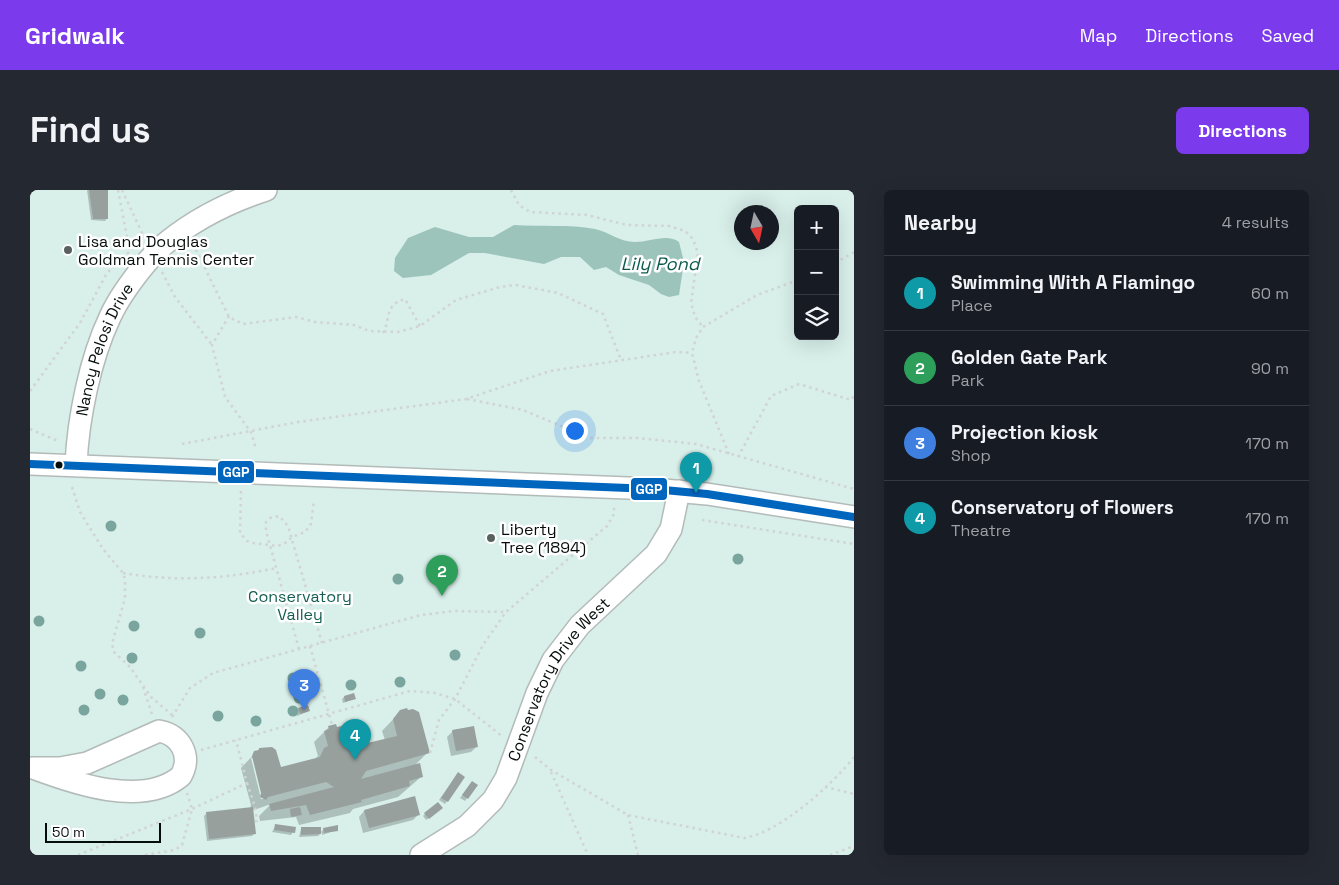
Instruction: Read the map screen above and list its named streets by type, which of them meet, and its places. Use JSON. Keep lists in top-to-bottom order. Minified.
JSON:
{"streets":{"street":["Nancy Pelosi Drive","Conservatory Drive West"]},"water":["Lily Pond"],"parks":["Conservatory Valley"],"places":["Lisa and Douglas Goldman Tennis Center","Liberty Tree (1894)"],"lines":["transit line GGP"],"scale_bar":"50 m","north":"bottom","page":{"header":"Gridwalk","nav":["Map","Directions","Saved"],"buttons":"Directions","title":"Find us","heading":["Nearby","4 results"],"map_buttons":["+","−"],"list":[{"mark":"1","name":"Swimming With A Flamingo","note":"Place","value":"60 m"},{"mark":"2","name":"Golden Gate Park","note":"Park","value":"90 m"},{"mark":"3","name":"Projection kiosk","note":"Shop","value":"170 m"},{"mark":"4","name":"Conservatory of Flowers","note":"Theatre","value":"170 m"}],"pins":["1","2","3","4"],"scale":"50 m"}}
